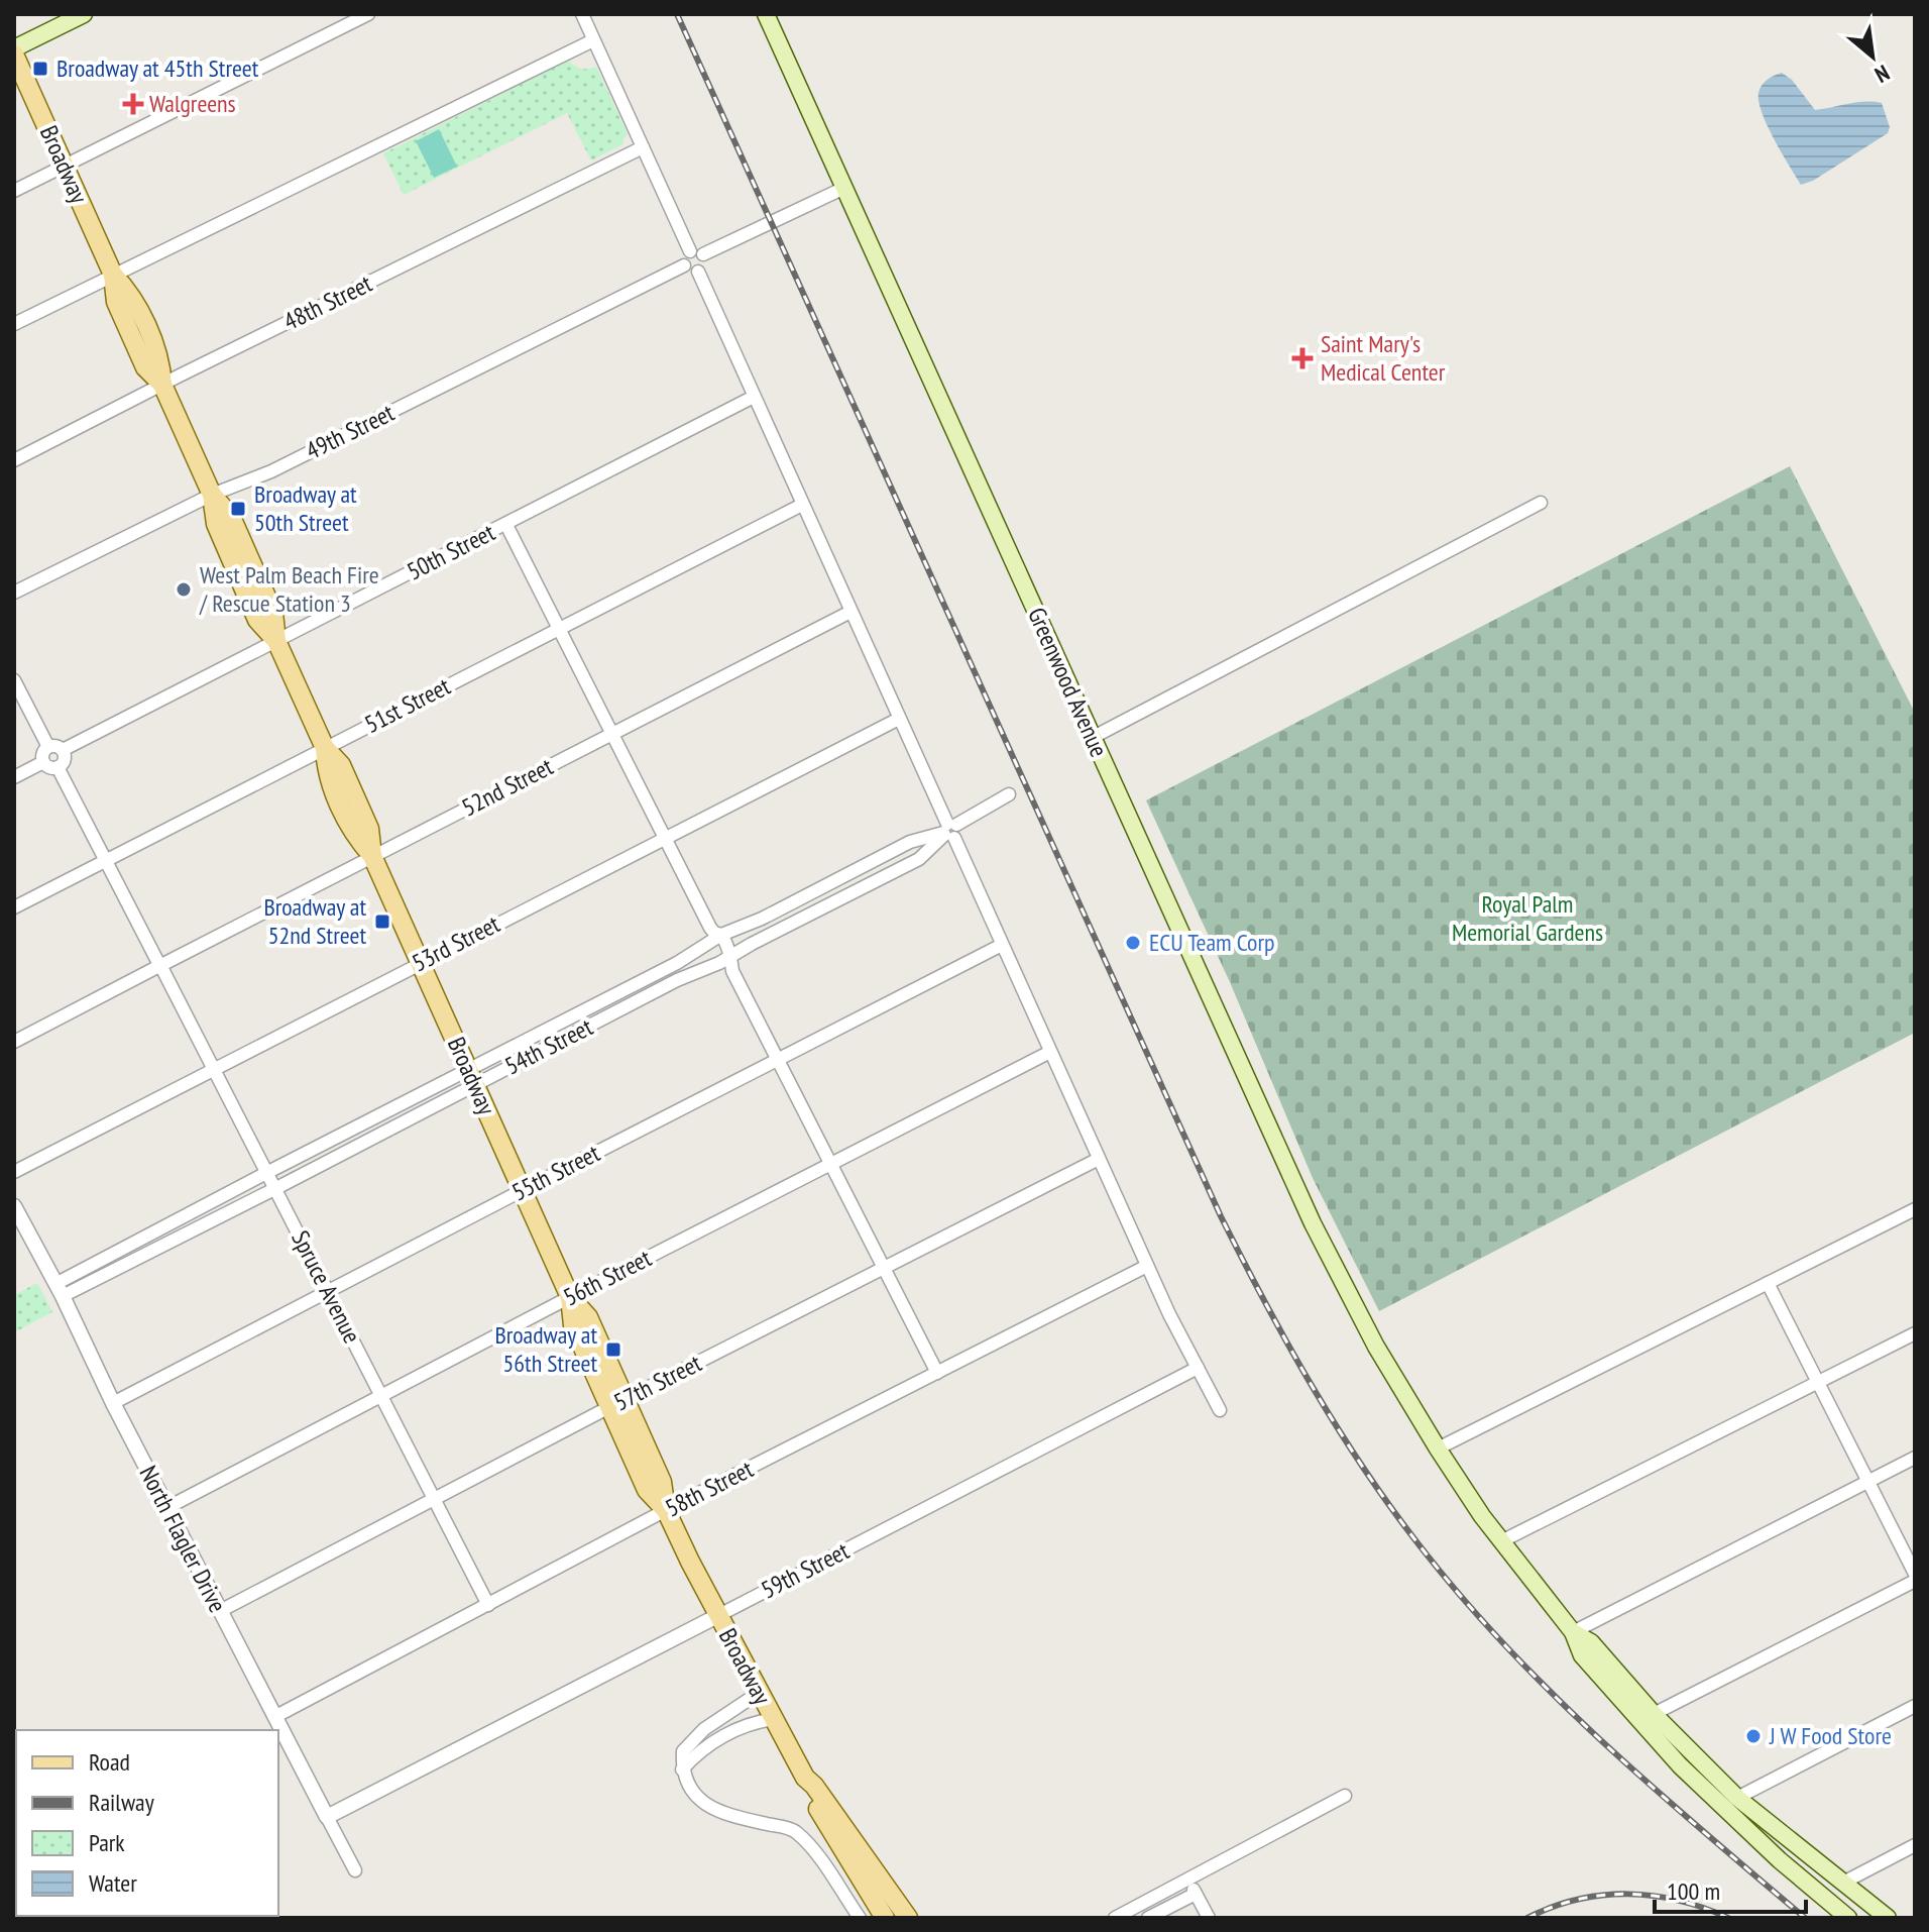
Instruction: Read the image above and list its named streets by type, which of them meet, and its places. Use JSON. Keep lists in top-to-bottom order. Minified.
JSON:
{"streets":{"main road":["Broadway","Greenwood Avenue"],"street":["48th Street","49th Street","50th Street","51st Street","52nd Street","53rd Street","54th Street","55th Street","56th Street","Spruce Avenue","57th Street","58th Street","North Flagler Drive","59th Street"]},"crossings":[["Broadway","48th Street"],["Broadway","49th Street"],["Broadway","50th Street"],["Broadway","51st Street"],["Broadway","52nd Street"],["Broadway","53rd Street"],["Broadway","54th Street"],["Broadway","55th Street"],["Broadway","56th Street"],["Broadway","57th Street"],["Broadway","58th Street"],["Broadway","59th Street"],["50th Street","Spruce Avenue"],["51st Street","Spruce Avenue"],["52nd Street","Spruce Avenue"],["53rd Street","Spruce Avenue"],["54th Street","Spruce Avenue"],["54th Street","North Flagler Drive"],["55th Street","Spruce Avenue"],["55th Street","North Flagler Drive"],["56th Street","Spruce Avenue"],["56th Street","North Flagler Drive"],["Spruce Avenue","57th Street"],["Spruce Avenue","58th Street"],["57th Street","North Flagler Drive"],["58th Street","North Flagler Drive"],["North Flagler Drive","59th Street"]],"parks":["Royal Palm Memorial Gardens"],"places":{"transit":["Broadway at 45th Street","Broadway at 50th Street","Broadway at 52nd Street","Broadway at 56th Street"],"health":["Walgreens","Saint Mary's Medical Center"],"other":["West Palm Beach Fire / Rescue Station 3","ECU Team Corp","J W Food Store"]},"legend":["Road","Railway","Park","Water"],"scale_bar":"100 m","north":"bottom right"}
